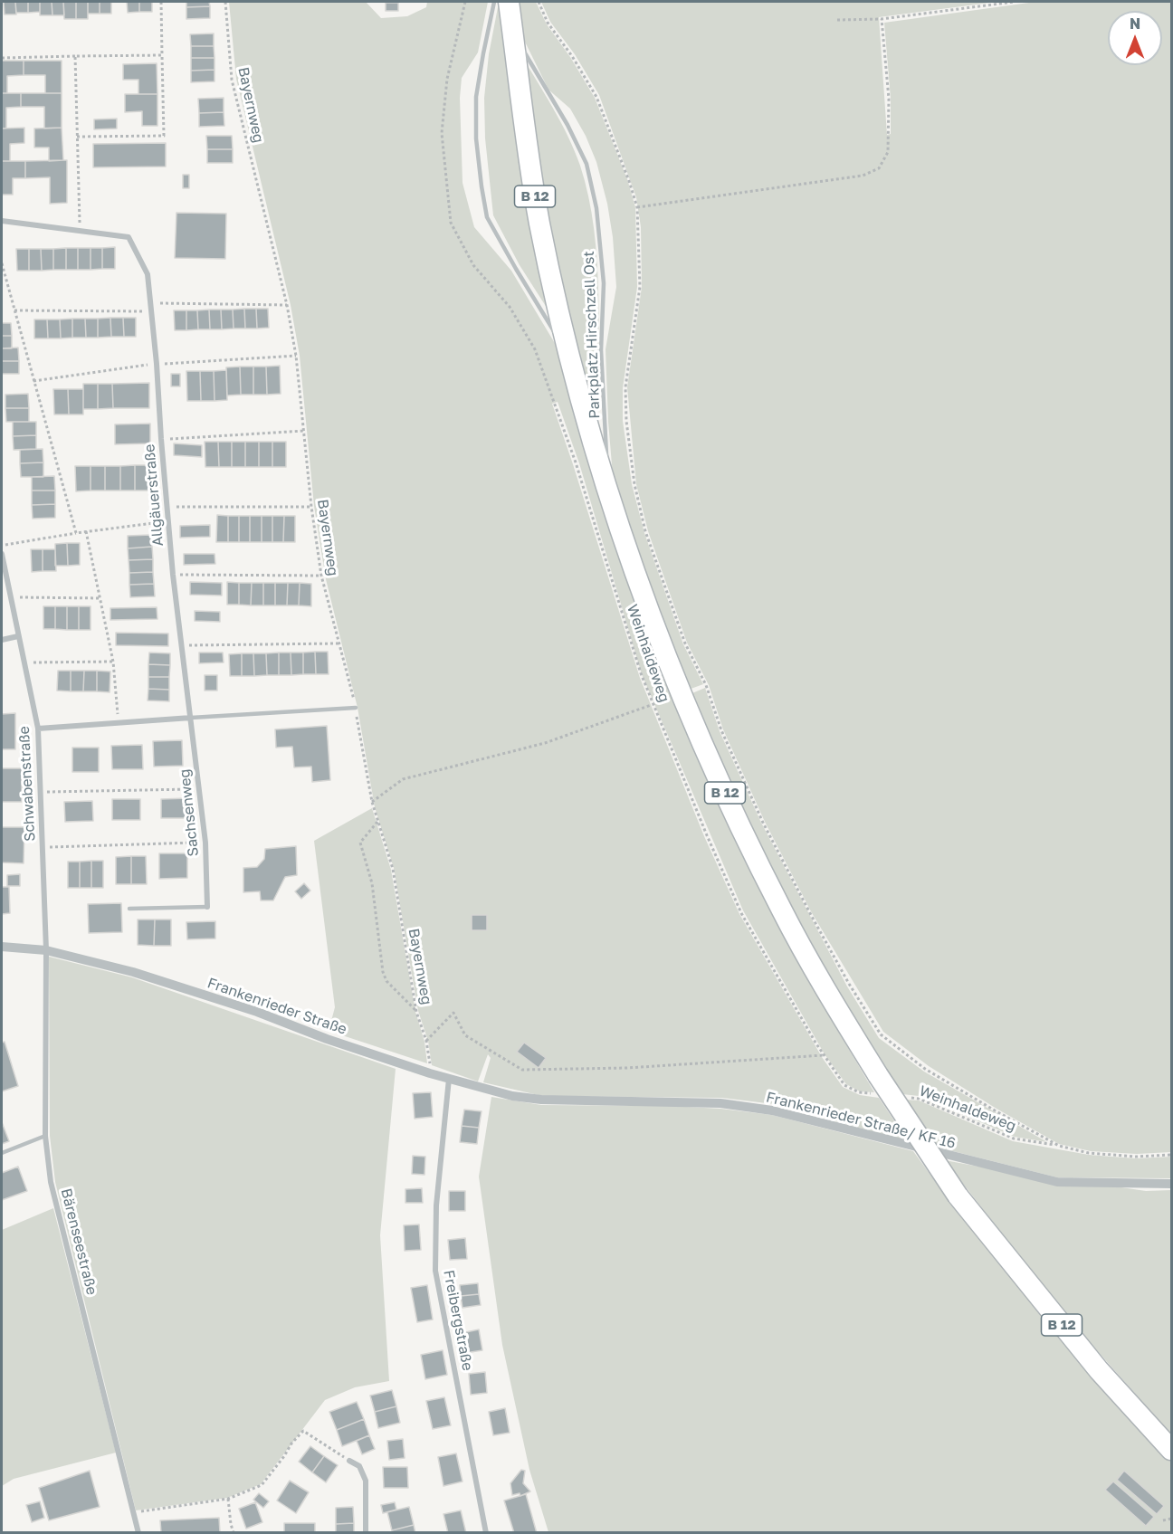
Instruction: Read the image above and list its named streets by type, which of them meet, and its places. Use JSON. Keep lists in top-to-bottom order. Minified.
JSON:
{"streets":{"main road":["B 12"],"street":["Allgäuerstraße","Schwabenstraße","Sachsenweg","Frankenrieder Straße","Frankenrieder Straße/ KF 16","Bärenseestraße","Freibergstraße"],"lane":["Parkplatz Hirschzell Ost"],"path":["Bayernweg","Weinhaldeweg"]},"crossings":[["Bayernweg","Frankenrieder Straße"],["B 12","Parkplatz Hirschzell Ost"],["B 12","Weinhaldeweg"],["Allgäuerstraße","Sachsenweg"],["Schwabenstraße","Frankenrieder Straße"],["Schwabenstraße","Bärenseestraße"],["Frankenrieder Straße","Frankenrieder Straße/ KF 16"],["Frankenrieder Straße","Bärenseestraße"],["Frankenrieder Straße","Freibergstraße"]],"north":"top"}
